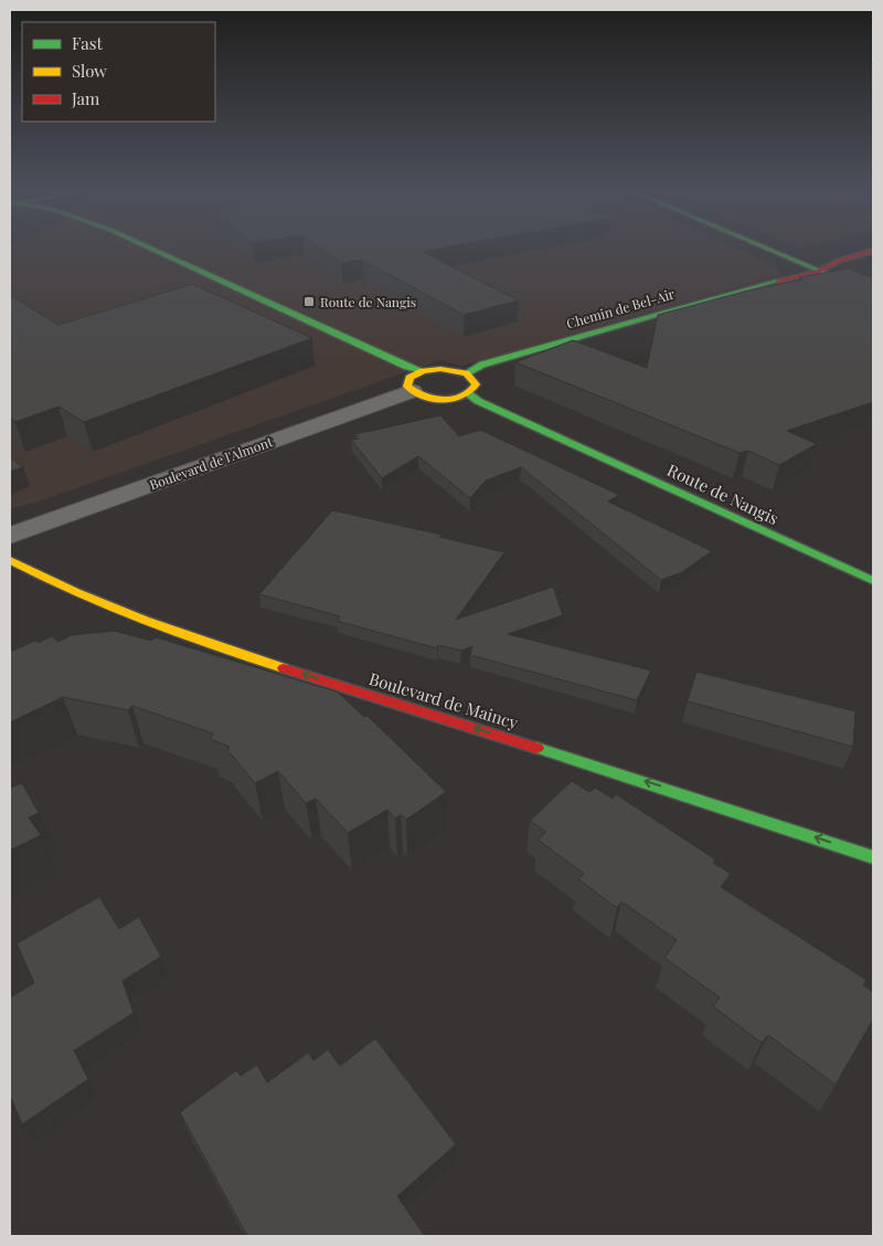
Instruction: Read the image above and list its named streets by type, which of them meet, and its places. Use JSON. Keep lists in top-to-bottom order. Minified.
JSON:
{"streets":{"main road":["Chemin de Bel-Air","Route de Nangis","Boulevard de Maincy"],"street":["Boulevard de l'Almont"]},"one_way":["Boulevard de Maincy"],"places":{"transit":["Route de Nangis"]},"legend":["Fast","Slow","Jam"]}
